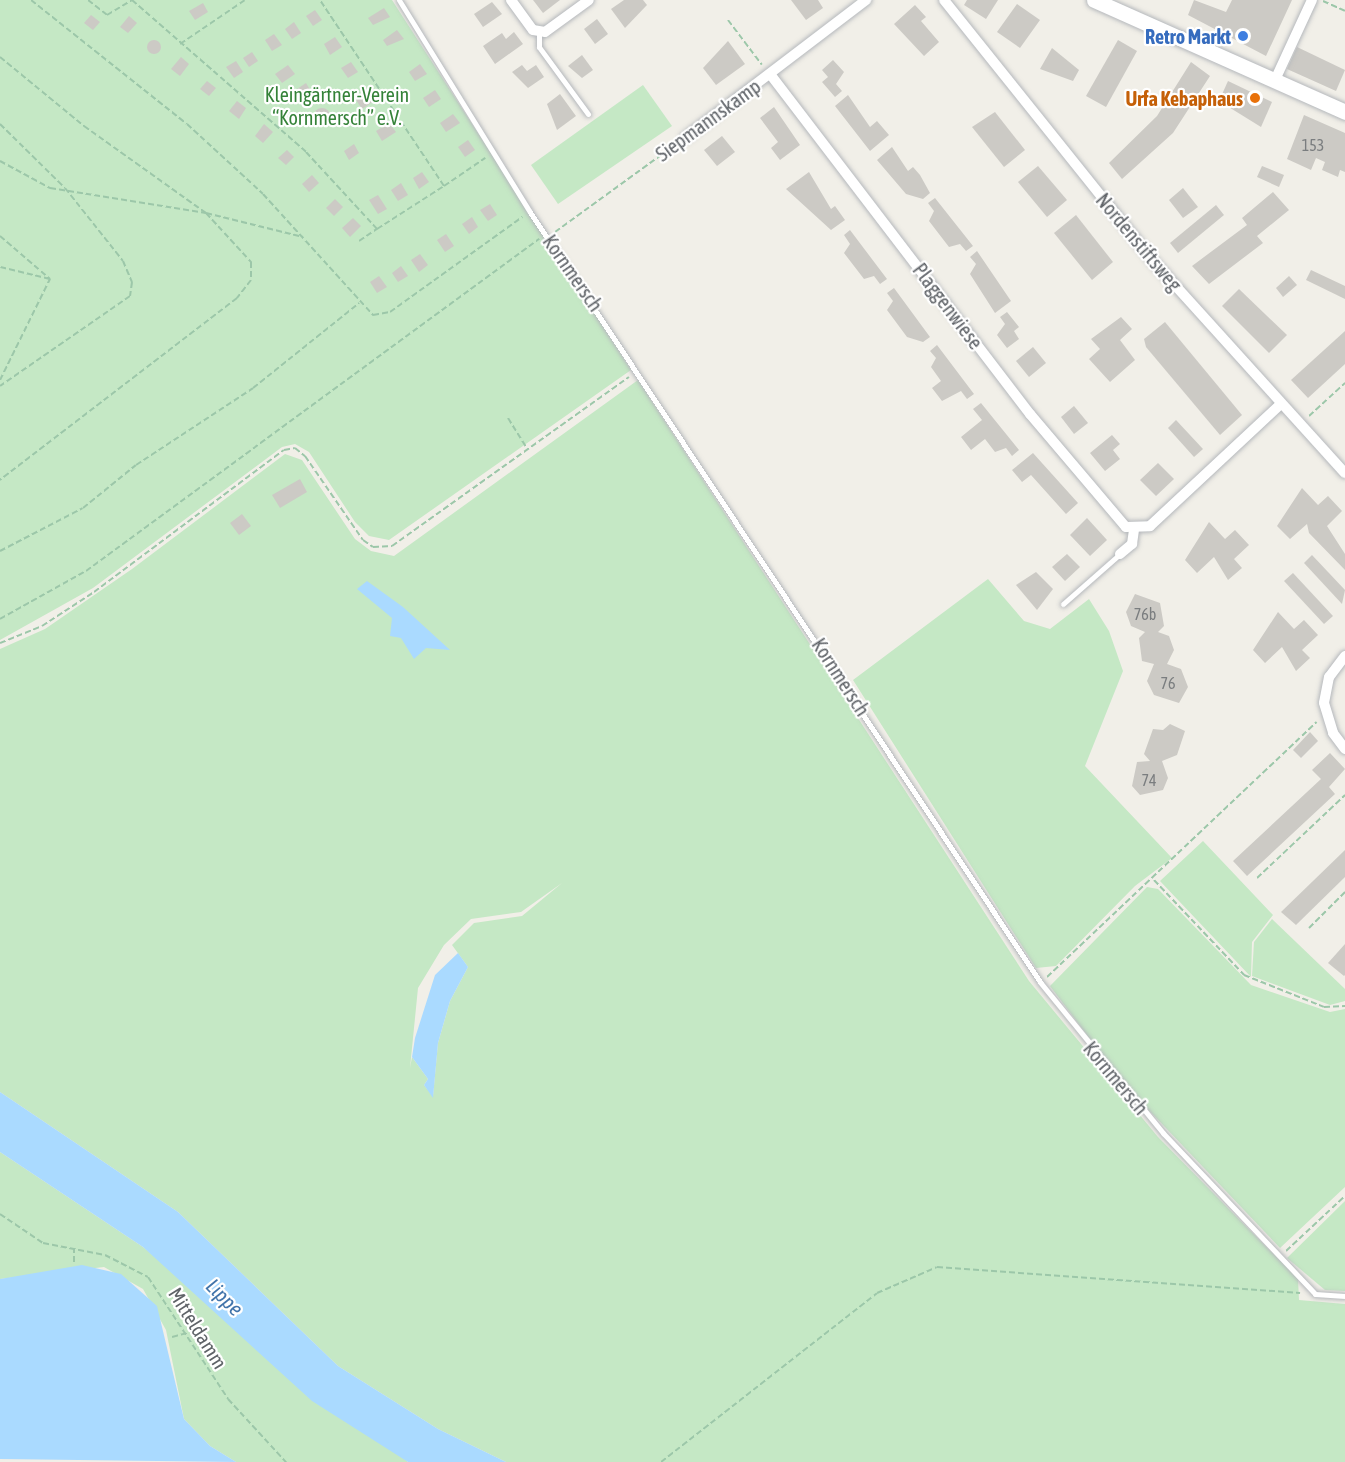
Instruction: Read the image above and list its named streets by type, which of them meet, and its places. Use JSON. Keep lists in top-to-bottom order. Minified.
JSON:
{"streets":{"street":["Siepmannskamp","Nordenstiftsweg","Plaggenwiese"],"lane":["Kornmersch"],"path":["Mitteldamm"]},"crossings":[["Siepmannskamp","Kornmersch"],["Siepmannskamp","Plaggenwiese"]],"water":["Lippe"],"parks":["Kleingärtner-Verein “Kornmersch” e.V."],"places":["Retro Markt","Urfa Kebaphaus"],"house_numbers":["153","76b","76","74"]}
